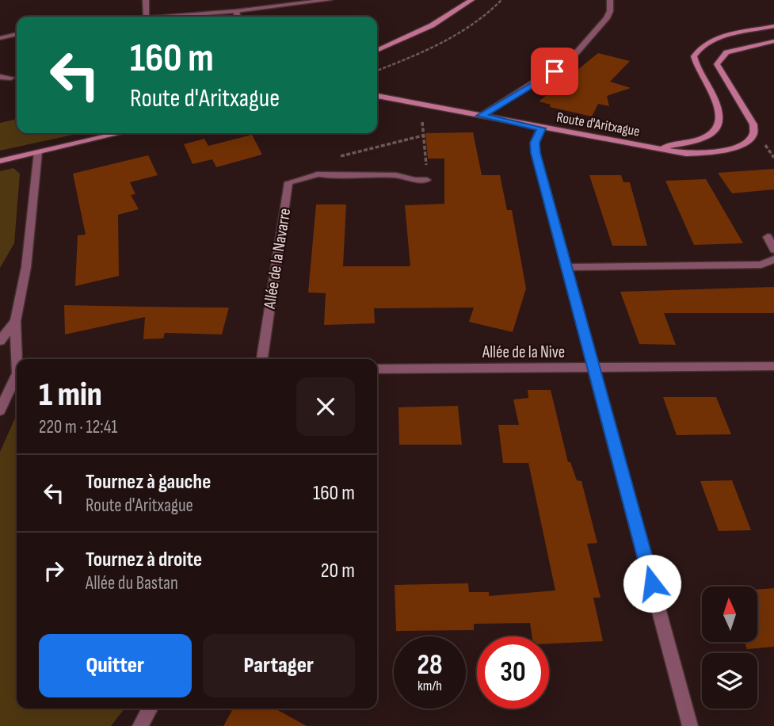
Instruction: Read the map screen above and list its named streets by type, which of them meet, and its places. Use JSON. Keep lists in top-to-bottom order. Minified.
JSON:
{"streets":{"street":["Route d'Aritxague","Allée de la Navarre","Allée de la Nive"]},"north":"top","page":{"turn":["160 m","Route d'Aritxague"],"heading":["1 min","220 m · 12:41"],"list":[{"name":"Tournez à gauche","note":"Route d'Aritxague","value":"160 m"},{"name":"Tournez à droite","note":"Allée du Bastan","value":"20 m"}],"buttons":["Quitter","Partager"],"speed":"28 km/h","limit":"30"}}
